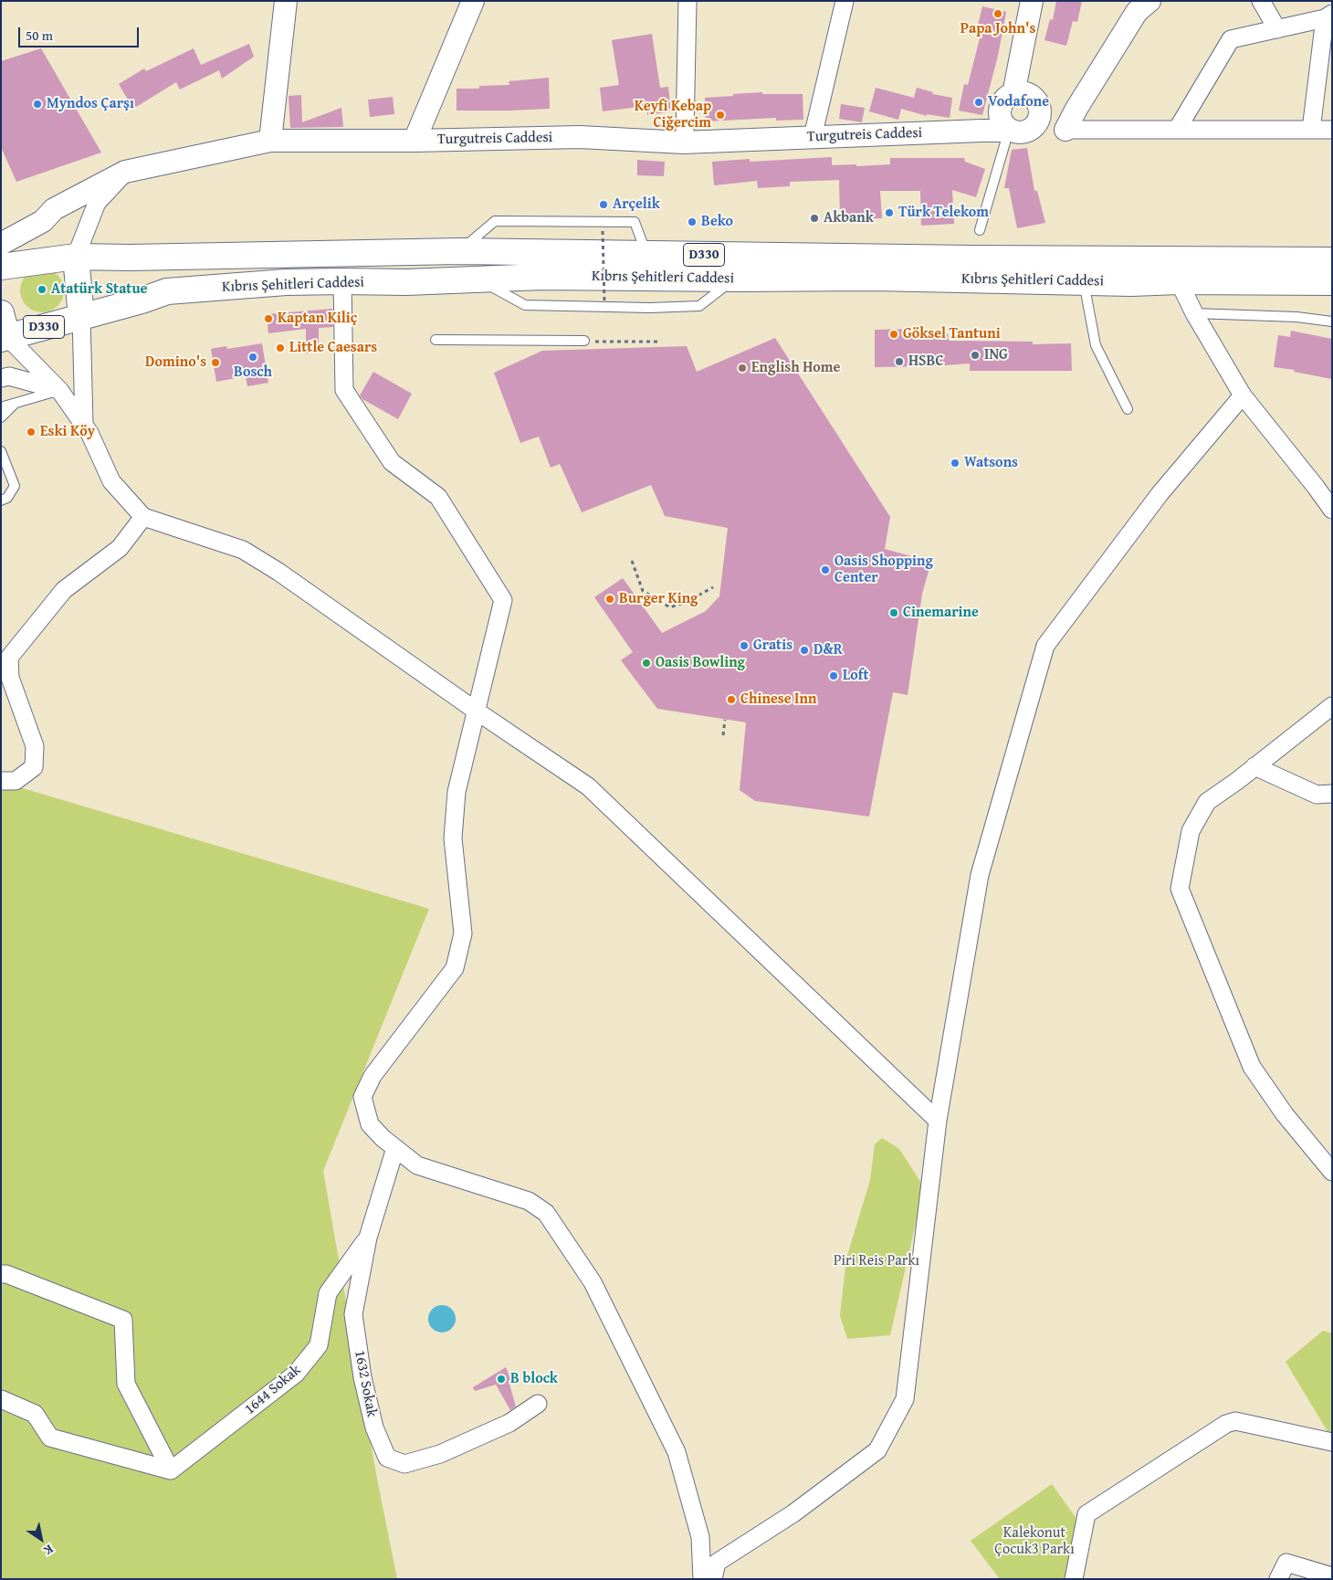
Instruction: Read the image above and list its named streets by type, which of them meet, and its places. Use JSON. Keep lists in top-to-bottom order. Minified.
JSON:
{"streets":{"highway":["D330","Kıbrıs Şehitleri Caddesi"],"street":["Turgutreis Caddesi","1632 Sokak","1644 Sokak"]},"crossings":[["1632 Sokak","1644 Sokak"]],"parks":["Piri Reis Parkı","Kalekonut Çocuk3 Parkı"],"places":["Papa John's","Vodafone","Myndos Çarşı","Keyfi Kebap Ciğercim","Arçelik","Türk Telekom","Akbank","Beko","Atatürk Statue","Kaptan Kiliç","Göksel Tantuni","Little Caesars","ING","Bosch","HSBC","Domino's","English Home","Eski Köy","Watsons","Oasis Shopping Center","Burger King","Cinemarine","Gratis","D&R","Oasis Bowling","Loft","Chinese Inn","B block"],"scale_bar":"50 m","north":"bottom right"}
